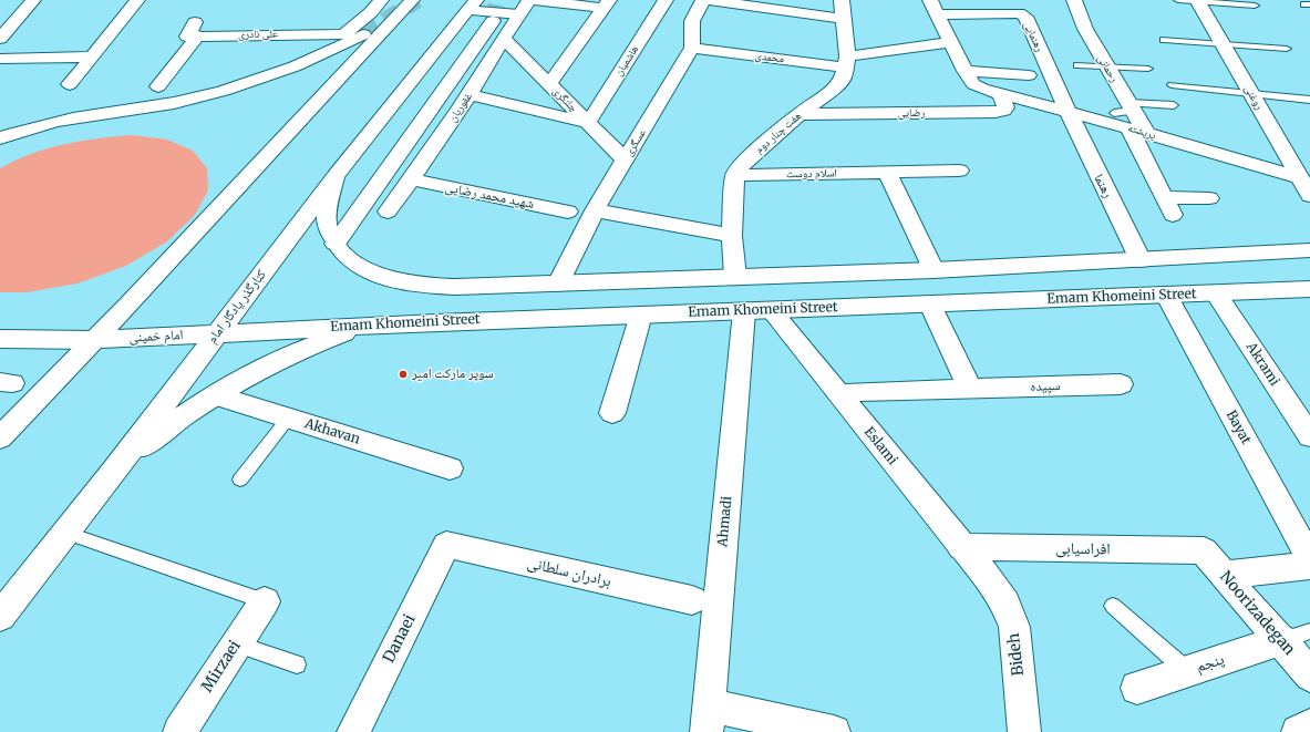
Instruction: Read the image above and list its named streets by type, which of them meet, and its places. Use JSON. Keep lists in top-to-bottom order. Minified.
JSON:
{"streets":{"main road":["علی نادری","رهنمایی","محمدی","هاشمیان","رحمانی","روغنی","چلنگری","غفوریان","رضایی","پرپشته","هفت چنار دوم","عسگری","اسلام دوست","رهنما","شهید محمد رضایی","Emam Khomeini Street","کنارگذر یادگار امام","امام خمینی","Akrami","سپیده","Bayat","Akhavan","Eslami","Ahmadi","افراسیابی","Noorizadegan","Danaei","Bideh","پنجم","Mirzaei"]},"crossings":[["رهنمایی","پرپشته"],["رهنمایی","رهنما"],["محمدی","هفت چنار دوم"],["محمدی","عسگری"],["هاشمیان","چلنگری"],["رحمانی","پرپشته"],["روغنی","پرپشته"],["چلنگری","غفوریان"],["چلنگری","عسگری"],["غفوریان","شهید محمد رضایی"],["رضایی","پرپشته"],["رضایی","هفت چنار دوم"],["پرپشته","رهنما"],["هفت چنار دوم","اسلام دوست"],["Emam Khomeini Street","کنارگذر یادگار امام"],["Emam Khomeini Street","امام خمینی"],["Emam Khomeini Street","Akrami"],["Emam Khomeini Street","Bayat"],["Emam Khomeini Street","Eslami"],["Emam Khomeini Street","Ahmadi"],["کنارگذر یادگار امام","امام خمینی"],["Eslami","Ahmadi"],["Eslami","افراسیابی"],["Eslami","Bideh"],["افراسیابی","Noorizadegan"],["Noorizadegan","پنجم"]],"places":["سوپر مارکت امیر"]}
